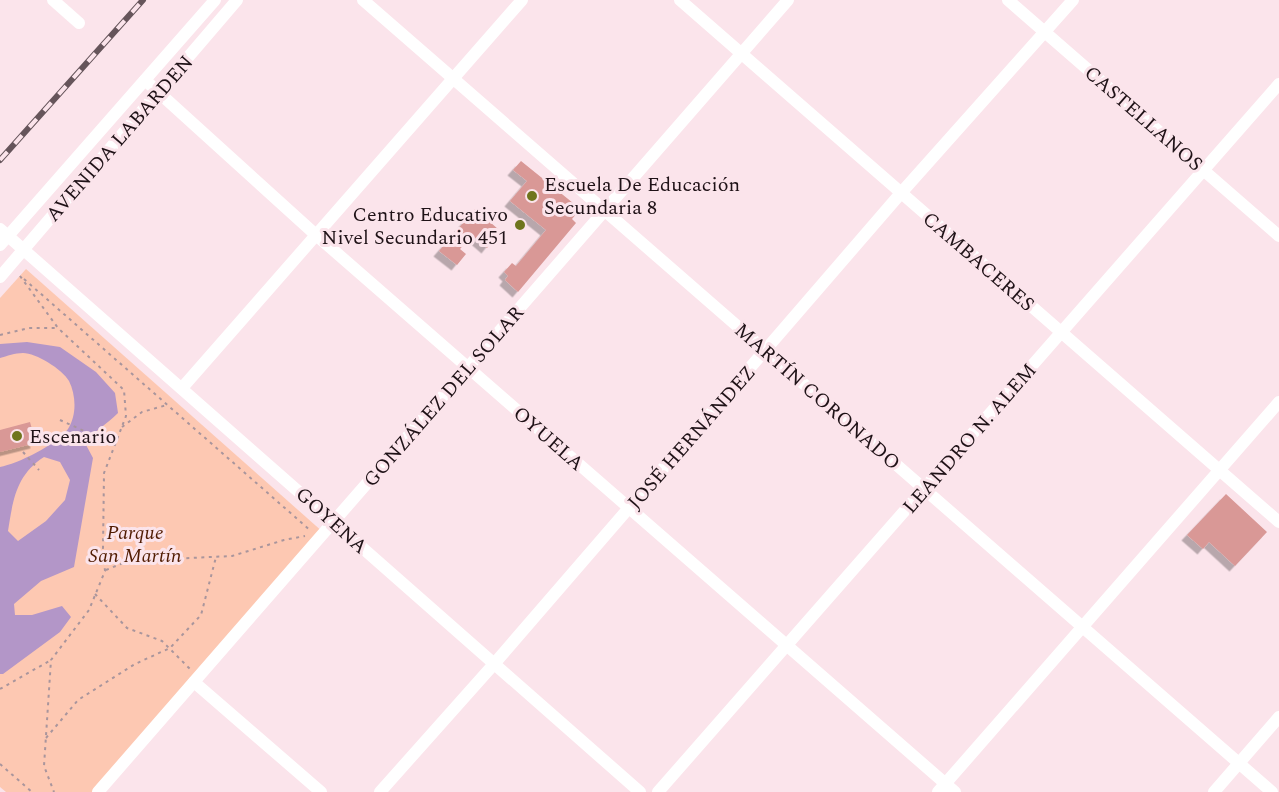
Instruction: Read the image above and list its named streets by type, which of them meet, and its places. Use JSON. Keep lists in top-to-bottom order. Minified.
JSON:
{"streets":{"street":["CASTELLANOS","AVENIDA LABARDEN","CAMBACERES","GONZÁLEZ DEL SOLAR","MARTÍN CORONADO","JOSÉ HERNÁNDEZ","OYUELA","LEANDRO N. ALEM","GOYENA"]},"crossings":[["CASTELLANOS","JOSÉ HERNÁNDEZ"],["CASTELLANOS","LEANDRO N. ALEM"],["AVENIDA LABARDEN","OYUELA"],["AVENIDA LABARDEN","GOYENA"],["CAMBACERES","GONZÁLEZ DEL SOLAR"],["CAMBACERES","JOSÉ HERNÁNDEZ"],["CAMBACERES","LEANDRO N. ALEM"],["GONZÁLEZ DEL SOLAR","MARTÍN CORONADO"],["GONZÁLEZ DEL SOLAR","OYUELA"],["GONZÁLEZ DEL SOLAR","GOYENA"],["MARTÍN CORONADO","JOSÉ HERNÁNDEZ"],["MARTÍN CORONADO","LEANDRO N. ALEM"],["JOSÉ HERNÁNDEZ","OYUELA"],["JOSÉ HERNÁNDEZ","GOYENA"],["OYUELA","LEANDRO N. ALEM"]],"parks":["Parque San Martín"],"places":["Escuela De Educación Secundaria 8","Centro Educativo Nivel Secundario 451","Escenario"]}
